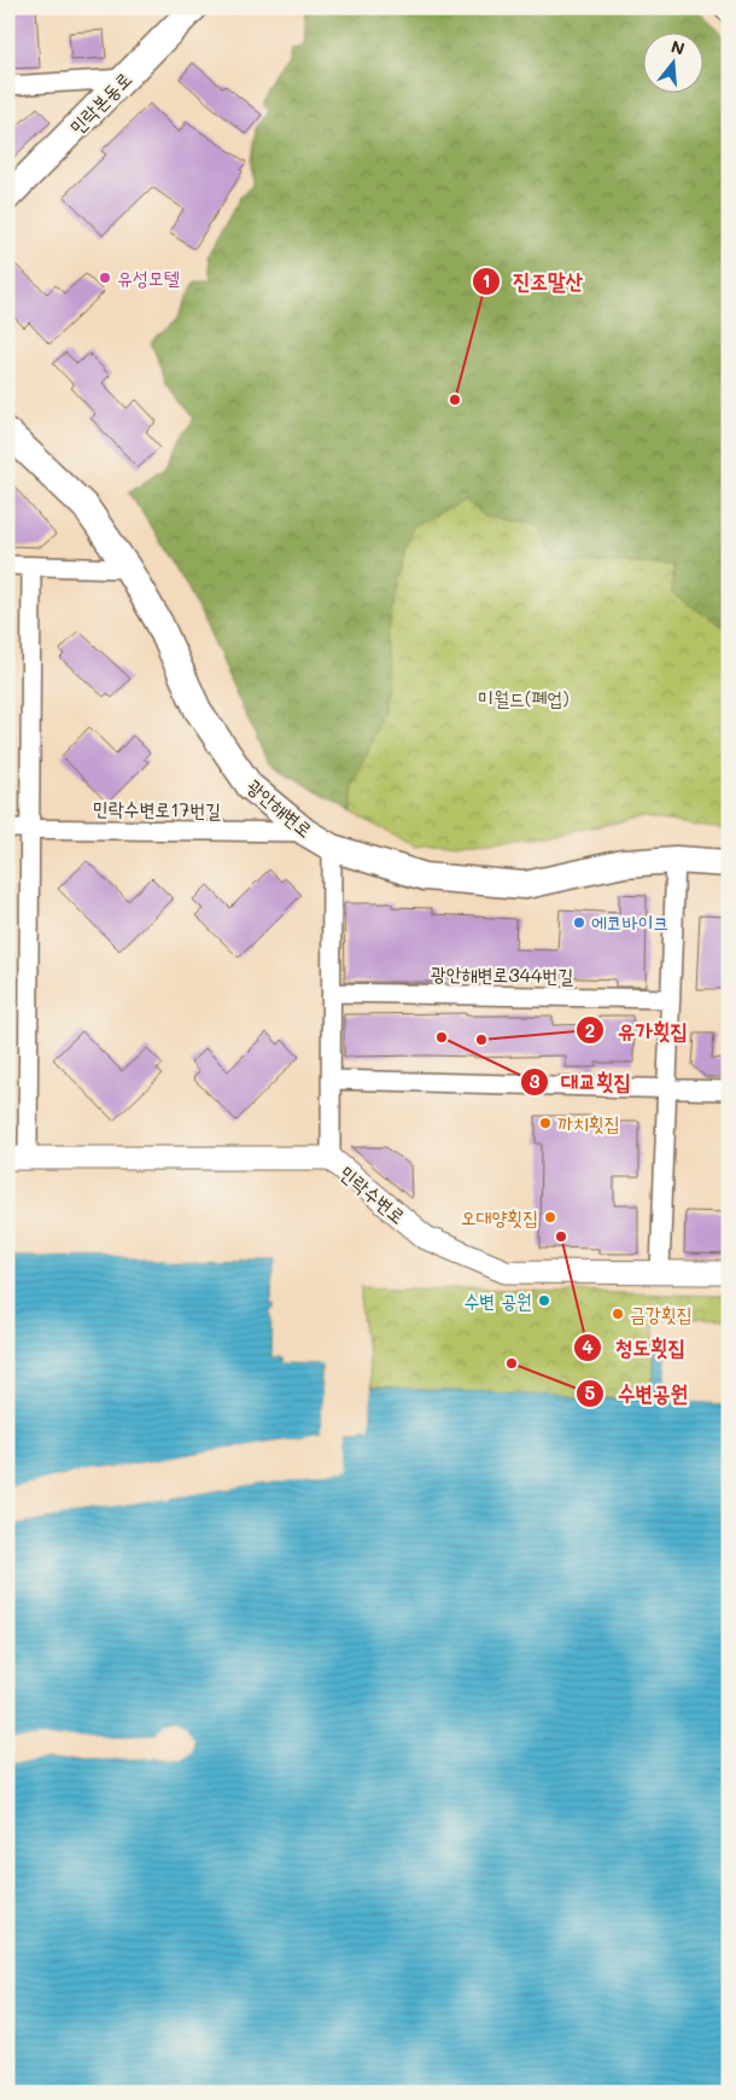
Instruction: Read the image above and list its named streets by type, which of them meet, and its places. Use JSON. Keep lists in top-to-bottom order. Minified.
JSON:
{"streets":{"main road":["민락본동로","광안해변로"],"street":["민락수변로17번길","광안해변로344번길","민락수변로"]},"crossings":[["광안해변로","민락수변로17번길"]],"parks":["미월드(폐업)"],"places":["유성모텔","진조말산","에코바이크","대교횟집","유가횟집","까치횟집","오대양횟집","청도횟집","수변 공원","금강횟집","수변공원"],"north":"top"}
